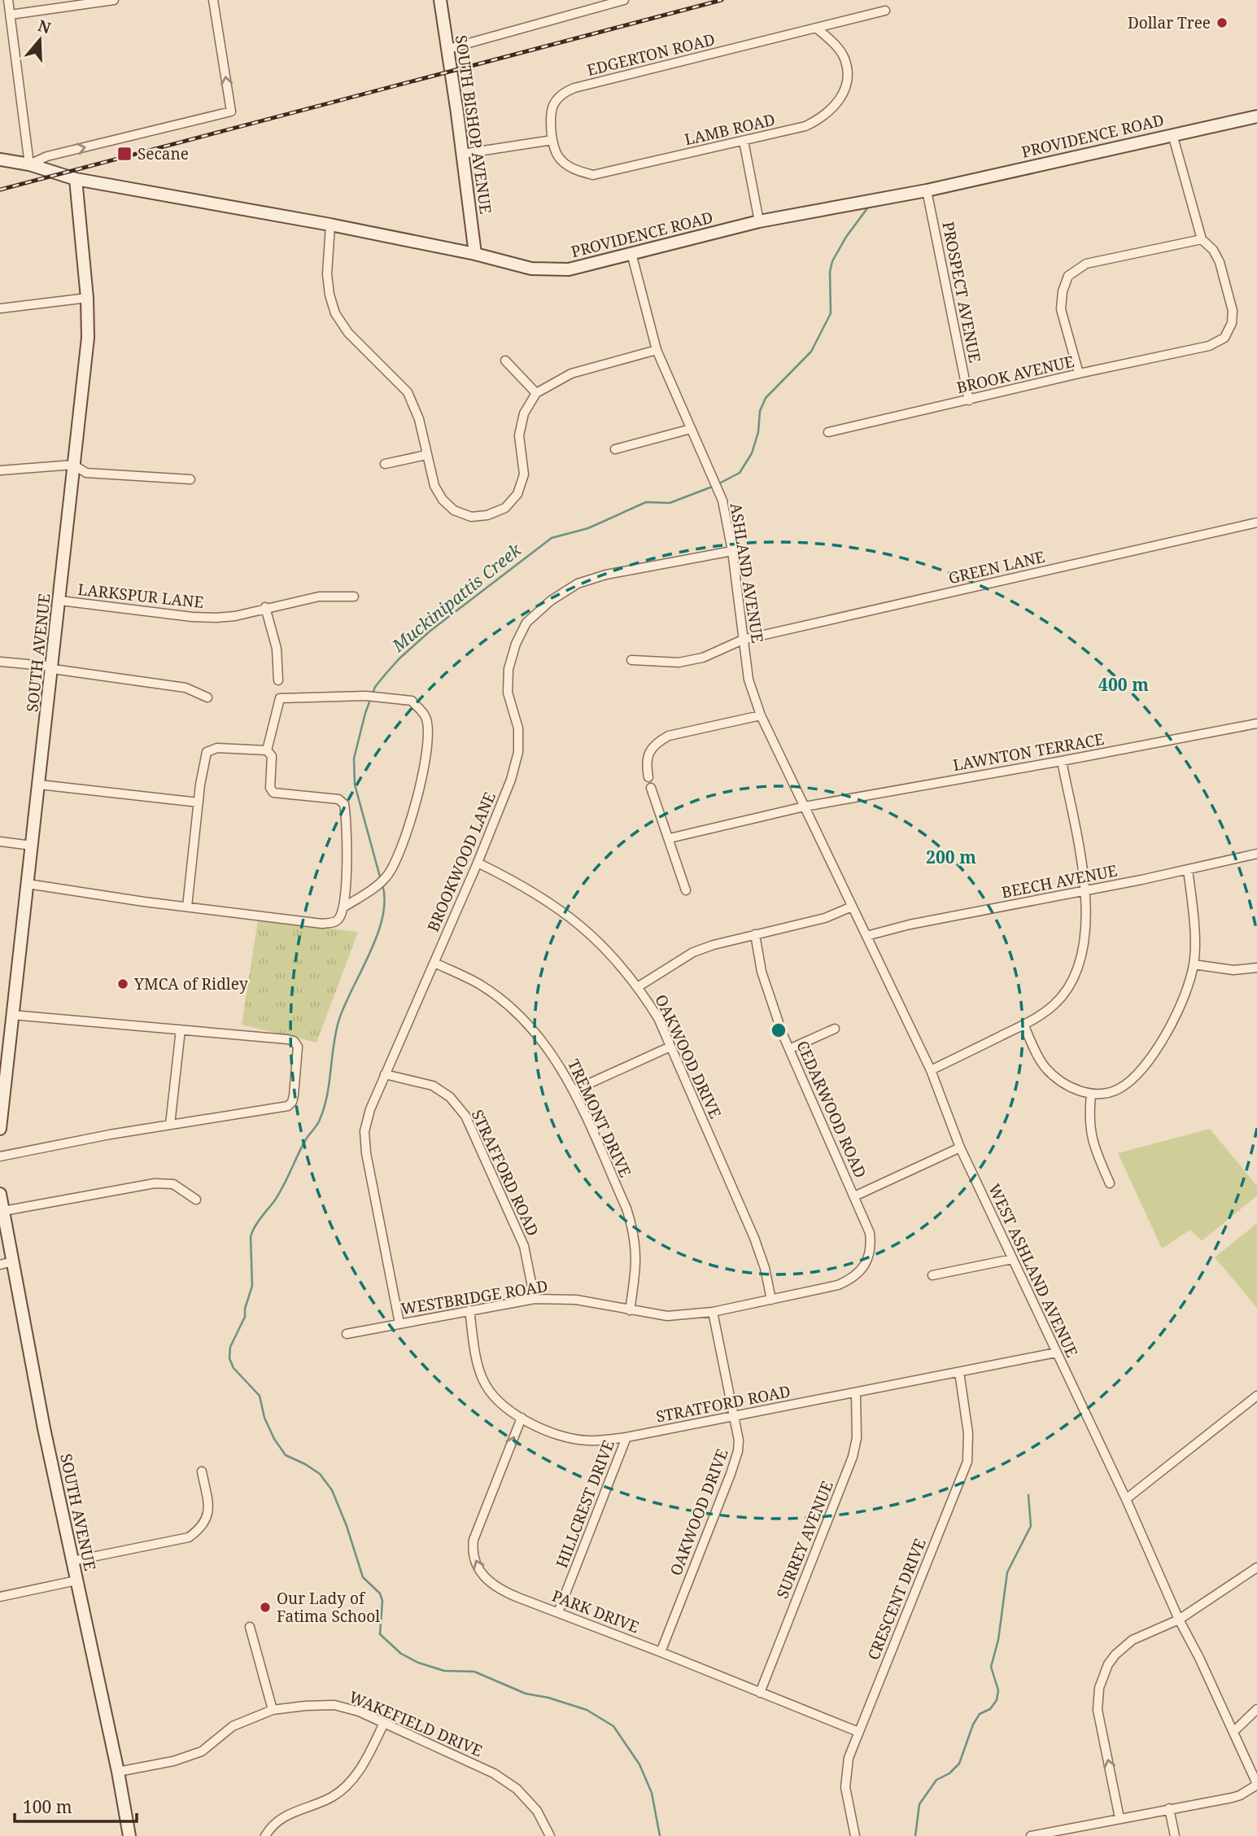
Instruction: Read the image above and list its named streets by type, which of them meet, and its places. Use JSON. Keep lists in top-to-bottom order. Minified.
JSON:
{"streets":{"street":["EDGERTON ROAD","SOUTH BISHOP AVENUE","LAMB ROAD","PROVIDENCE ROAD","PROSPECT AVENUE","BROOK AVENUE","GREEN LANE","ASHLAND AVENUE","LARKSPUR LANE","SOUTH AVENUE","LAWNTON TERRACE","BROOKWOOD LANE","BEECH AVENUE","OAKWOOD DRIVE","CEDARWOOD ROAD","TREMONT DRIVE","STRAFFORD ROAD","WEST ASHLAND AVENUE","WESTBRIDGE ROAD","STRATFORD ROAD","HILLCREST DRIVE","SURREY AVENUE","CRESCENT DRIVE","PARK DRIVE","WAKEFIELD DRIVE"]},"crossings":[["EDGERTON ROAD","LAMB ROAD"],["SOUTH BISHOP AVENUE","PROVIDENCE ROAD"],["PROVIDENCE ROAD","PROSPECT AVENUE"],["PROVIDENCE ROAD","ASHLAND AVENUE"],["PROVIDENCE ROAD","SOUTH AVENUE"],["PROSPECT AVENUE","BROOK AVENUE"],["GREEN LANE","ASHLAND AVENUE"],["ASHLAND AVENUE","BROOKWOOD LANE"],["ASHLAND AVENUE","WEST ASHLAND AVENUE"],["LARKSPUR LANE","SOUTH AVENUE"],["SOUTH AVENUE","WAKEFIELD DRIVE"],["LAWNTON TERRACE","WEST ASHLAND AVENUE"],["BROOKWOOD LANE","OAKWOOD DRIVE"],["BROOKWOOD LANE","TREMONT DRIVE"],["BROOKWOOD LANE","STRAFFORD ROAD"],["BROOKWOOD LANE","WESTBRIDGE ROAD"],["BEECH AVENUE","WEST ASHLAND AVENUE"],["OAKWOOD DRIVE","WESTBRIDGE ROAD"],["OAKWOOD DRIVE","STRATFORD ROAD"],["OAKWOOD DRIVE","PARK DRIVE"],["CEDARWOOD ROAD","WESTBRIDGE ROAD"],["TREMONT DRIVE","WESTBRIDGE ROAD"],["STRAFFORD ROAD","WESTBRIDGE ROAD"],["WEST ASHLAND AVENUE","STRATFORD ROAD"],["WESTBRIDGE ROAD","STRATFORD ROAD"],["STRATFORD ROAD","HILLCREST DRIVE"],["STRATFORD ROAD","SURREY AVENUE"],["STRATFORD ROAD","CRESCENT DRIVE"],["STRATFORD ROAD","PARK DRIVE"],["HILLCREST DRIVE","PARK DRIVE"],["SURREY AVENUE","PARK DRIVE"],["CRESCENT DRIVE","PARK DRIVE"]],"water":["Muckinipattis Creek"],"places":{"other":["Dollar Tree","YMCA of Ridley","Our Lady of Fatima School"],"transit":["Secane"]},"scale_bar":"100 m","north":"top","rings":["400 m","200 m"]}
